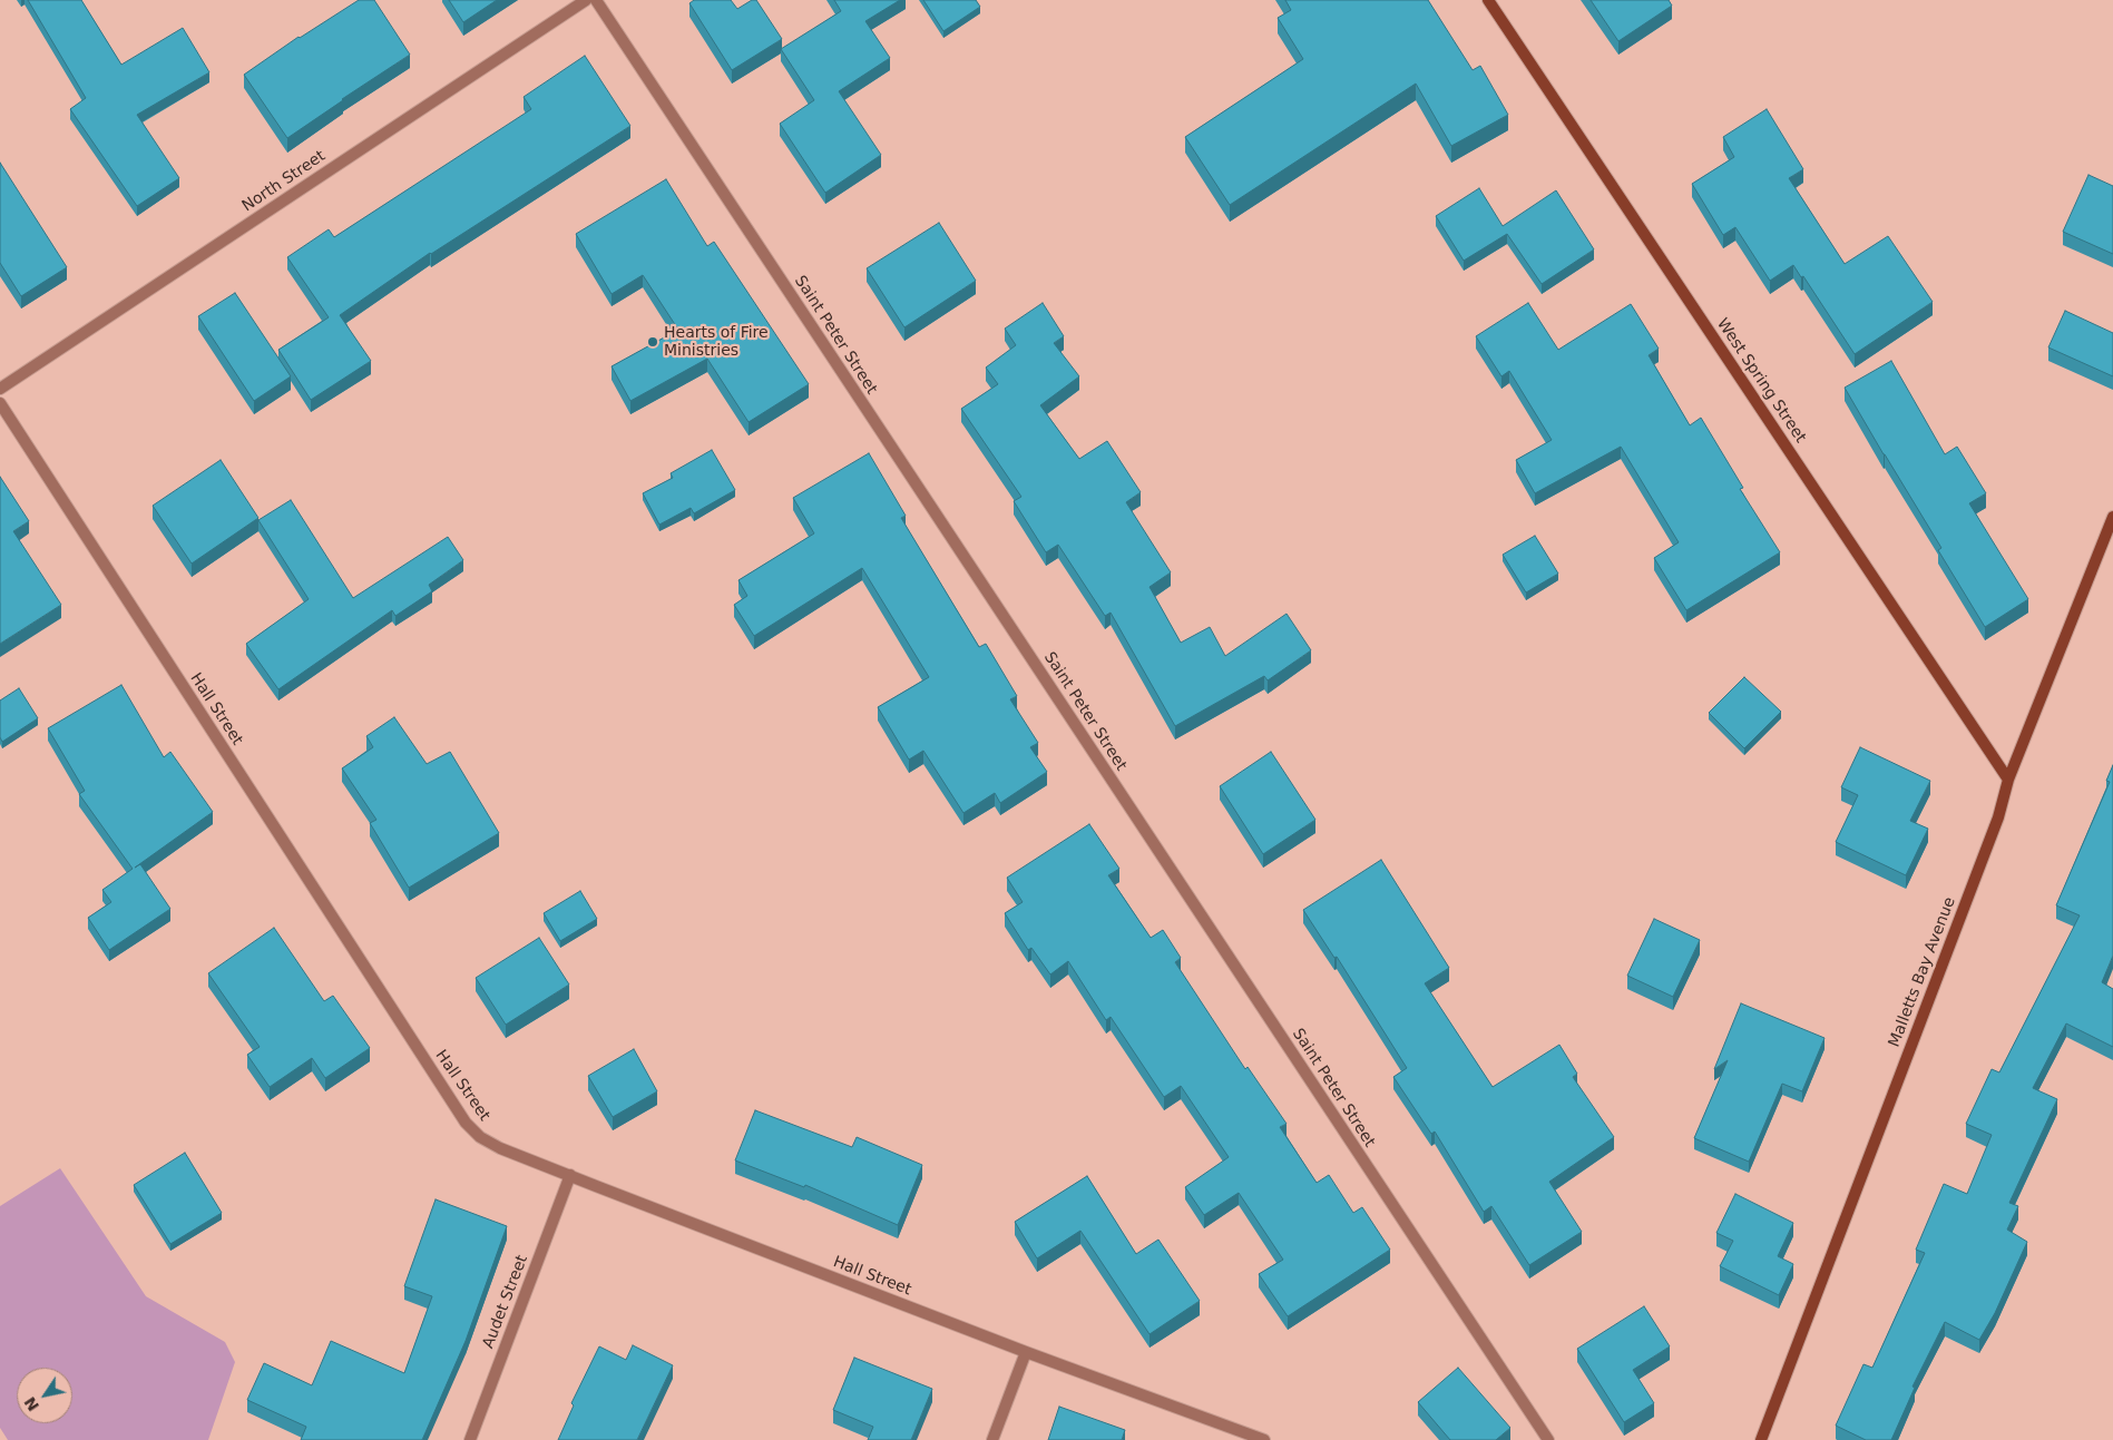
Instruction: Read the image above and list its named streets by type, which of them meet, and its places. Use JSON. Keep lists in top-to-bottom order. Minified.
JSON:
{"streets":{"street":["North Street","Saint Peter Street","West Spring Street","Hall Street","Malletts Bay Avenue","Audet Street"]},"crossings":[["West Spring Street","Malletts Bay Avenue"],["Hall Street","Audet Street"]],"places":["Hearts of Fire Ministries"],"north":"bottom left"}
